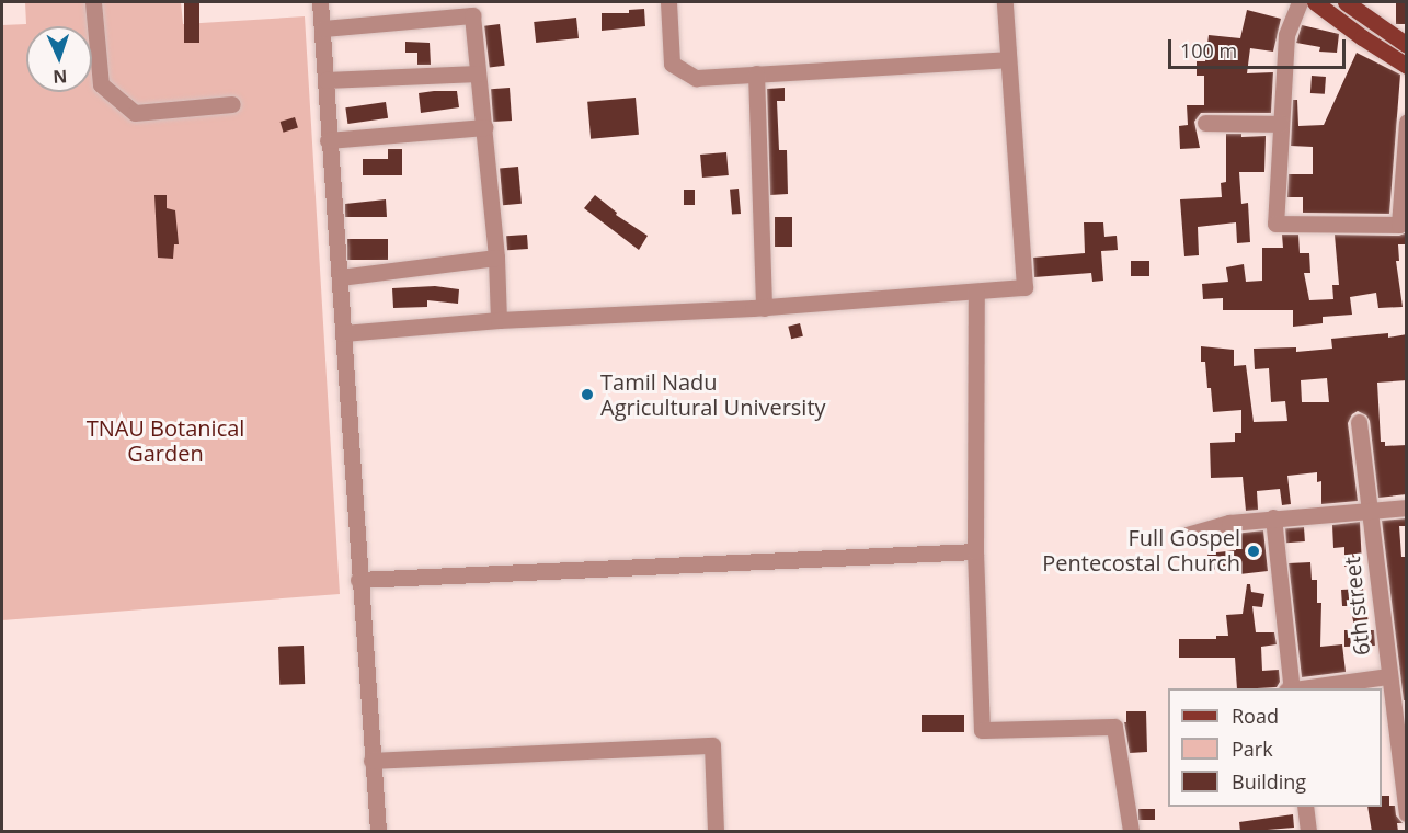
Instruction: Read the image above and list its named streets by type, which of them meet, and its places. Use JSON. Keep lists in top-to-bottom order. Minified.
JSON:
{"streets":{"street":["6th street"]},"parks":["TNAU Botanical Garden"],"places":["Tamil Nadu Agricultural University","Full Gospel Pentecostal Church"],"legend":["Road","Park","Building"],"scale_bar":"100 m","north":"bottom"}
